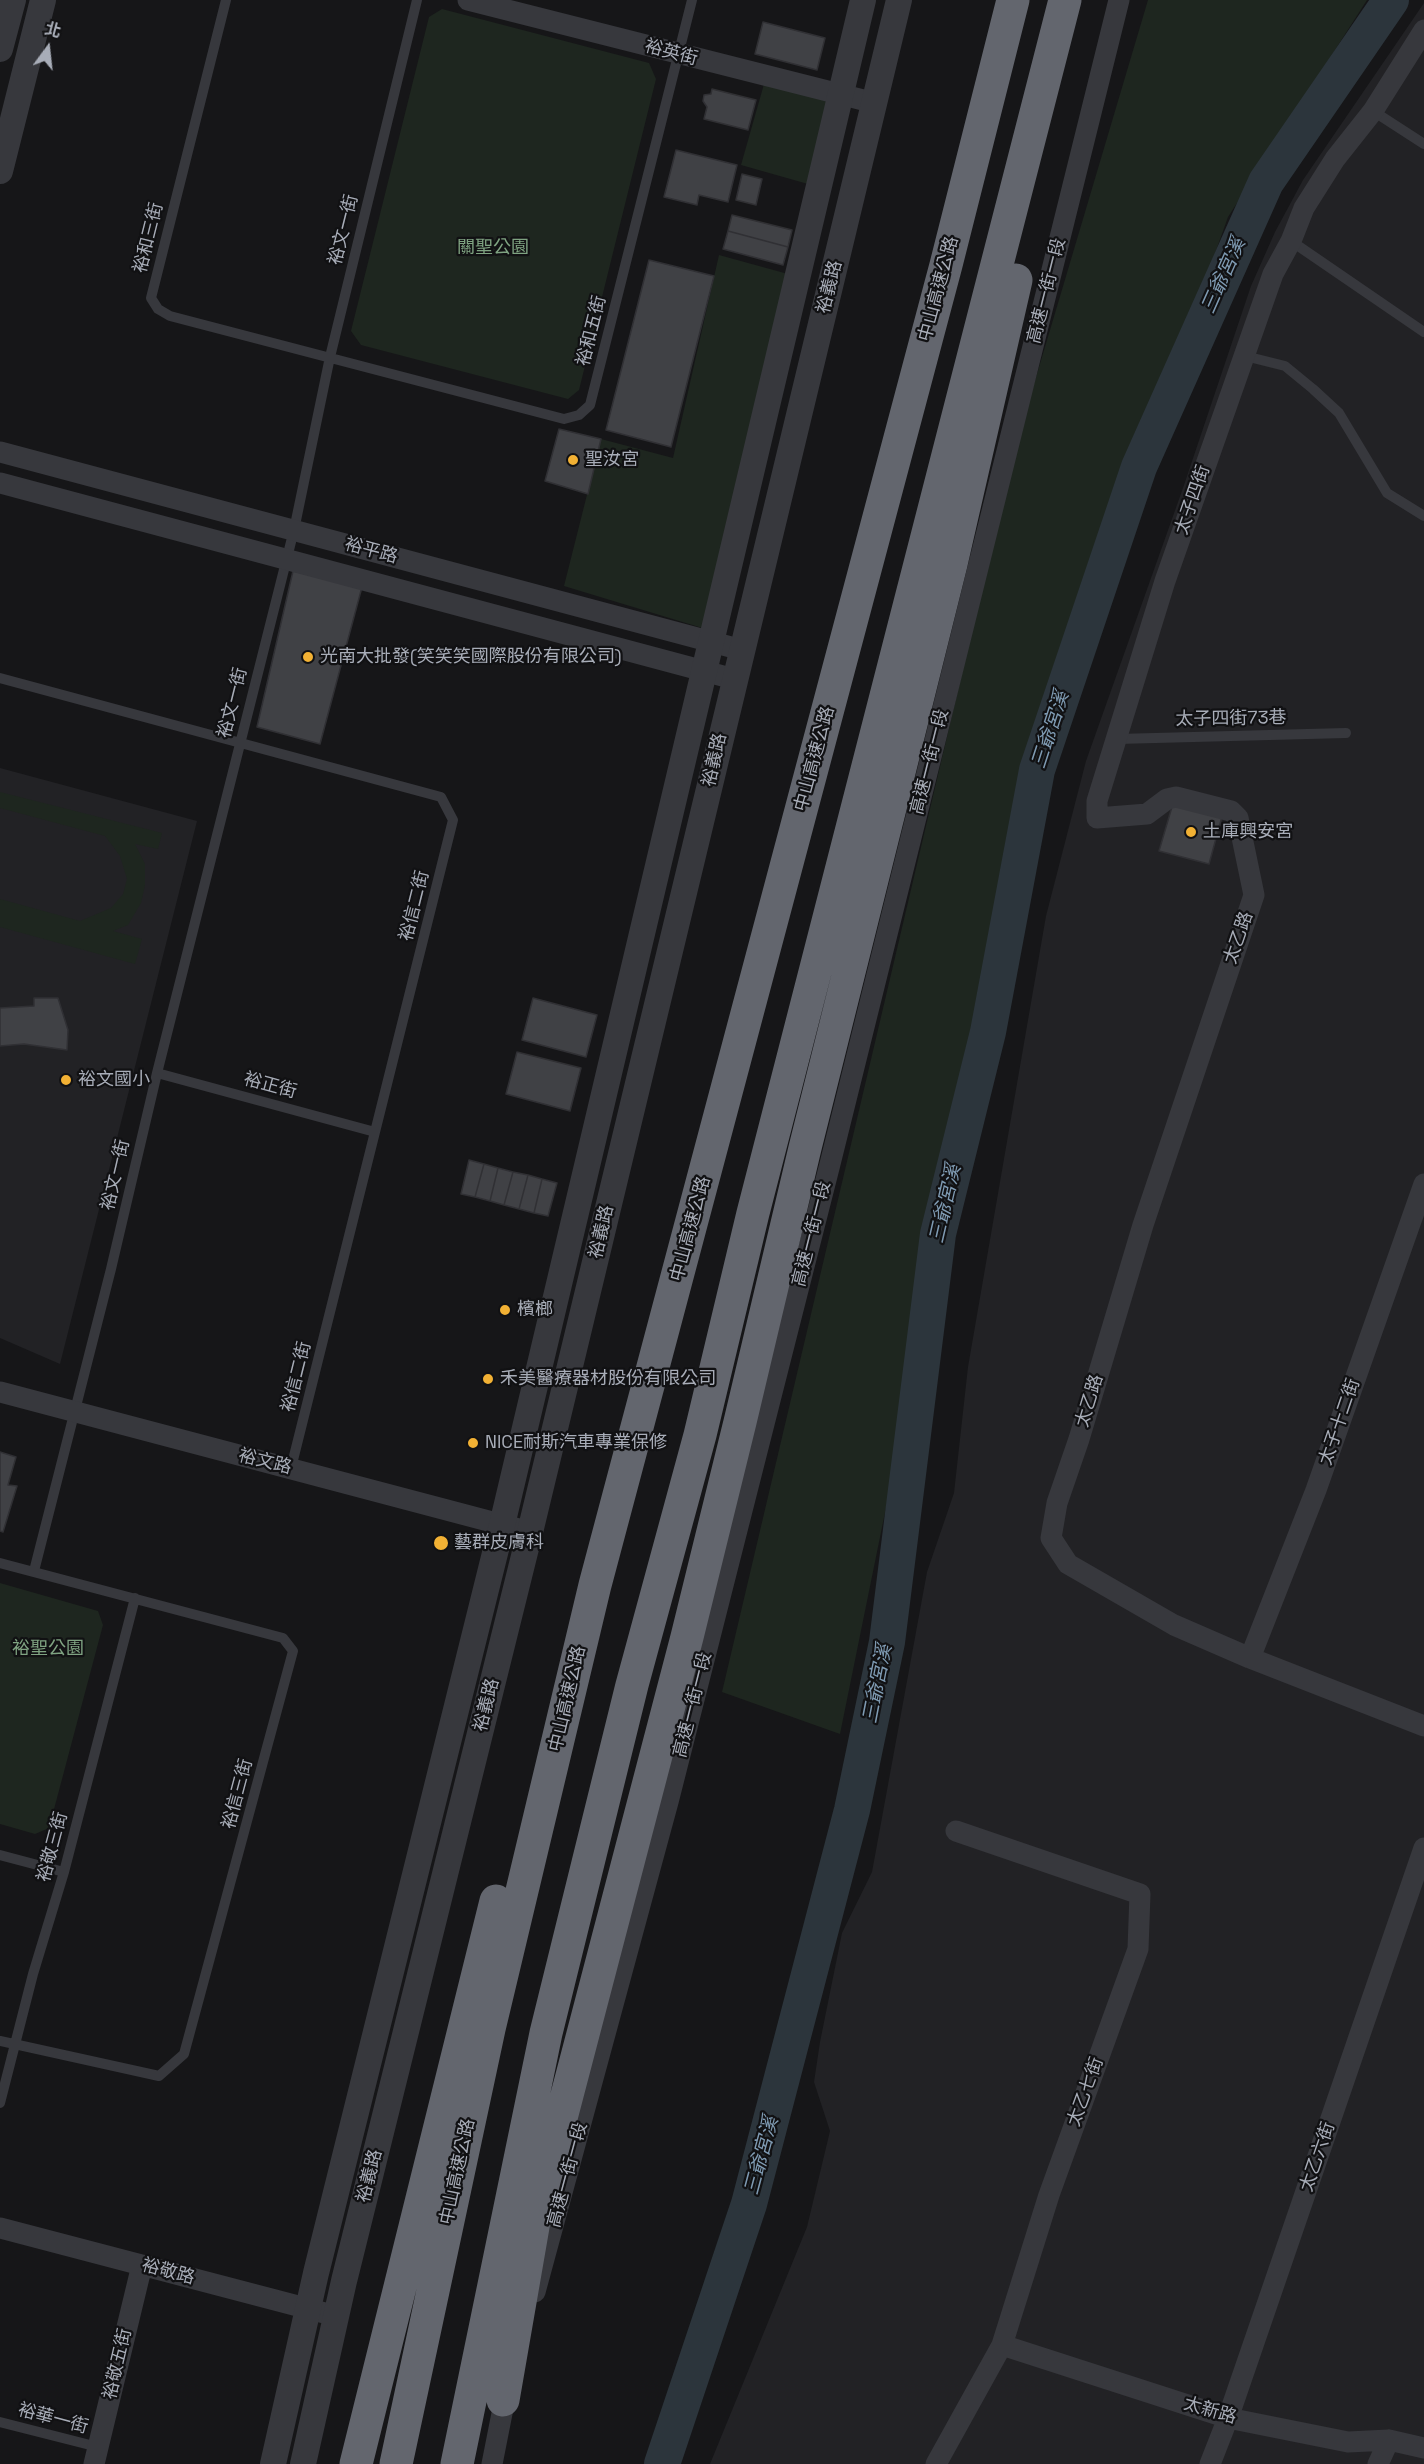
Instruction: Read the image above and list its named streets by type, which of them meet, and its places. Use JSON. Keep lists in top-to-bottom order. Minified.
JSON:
{"streets":{"highway":["中山高速公路"],"street":["裕英街","裕義路","高速一街一段","太子四街","裕平路","太乙路","太子十二街","裕文路","太乙七街","太乙六街","裕敬路","裕敬五街","太新路"],"lane":["裕文一街","裕和三街","裕和五街","太子四街73巷","裕信二街","裕正街","裕信三街","裕敬三街","裕華一街"]},"crossings":[["裕英街","裕義路"],["裕英街","裕和五街"],["裕文一街","裕和三街"],["裕文一街","裕和五街"],["裕文一街","裕平路"],["裕文一街","裕信二街"],["裕文一街","裕正街"],["裕文一街","裕文路"],["裕文一街","裕信三街"],["裕和三街","裕和五街"],["裕義路","裕平路"],["裕義路","裕文路"],["裕義路","裕敬路"],["太子四街","太子四街73巷"],["太子四街","太乙路"],["裕信二街","裕正街"],["裕信二街","裕文路"],["太乙路","太子十二街"],["裕信三街","裕敬三街"],["太乙七街","太新路"],["太乙六街","太新路"],["裕敬路","裕敬五街"],["裕敬五街","裕華一街"]],"water":["三爺宮溪"],"parks":["關聖公園","裕聖公園"],"places":["聖汝宮","光南大批發(笑笑笑國際股份有限公司)","土庫興安宮","裕文國小","檳榔","禾美醫療器材股份有限公司","NICE耐斯汽車專業保修","藝群皮膚科"],"north":"top"}
